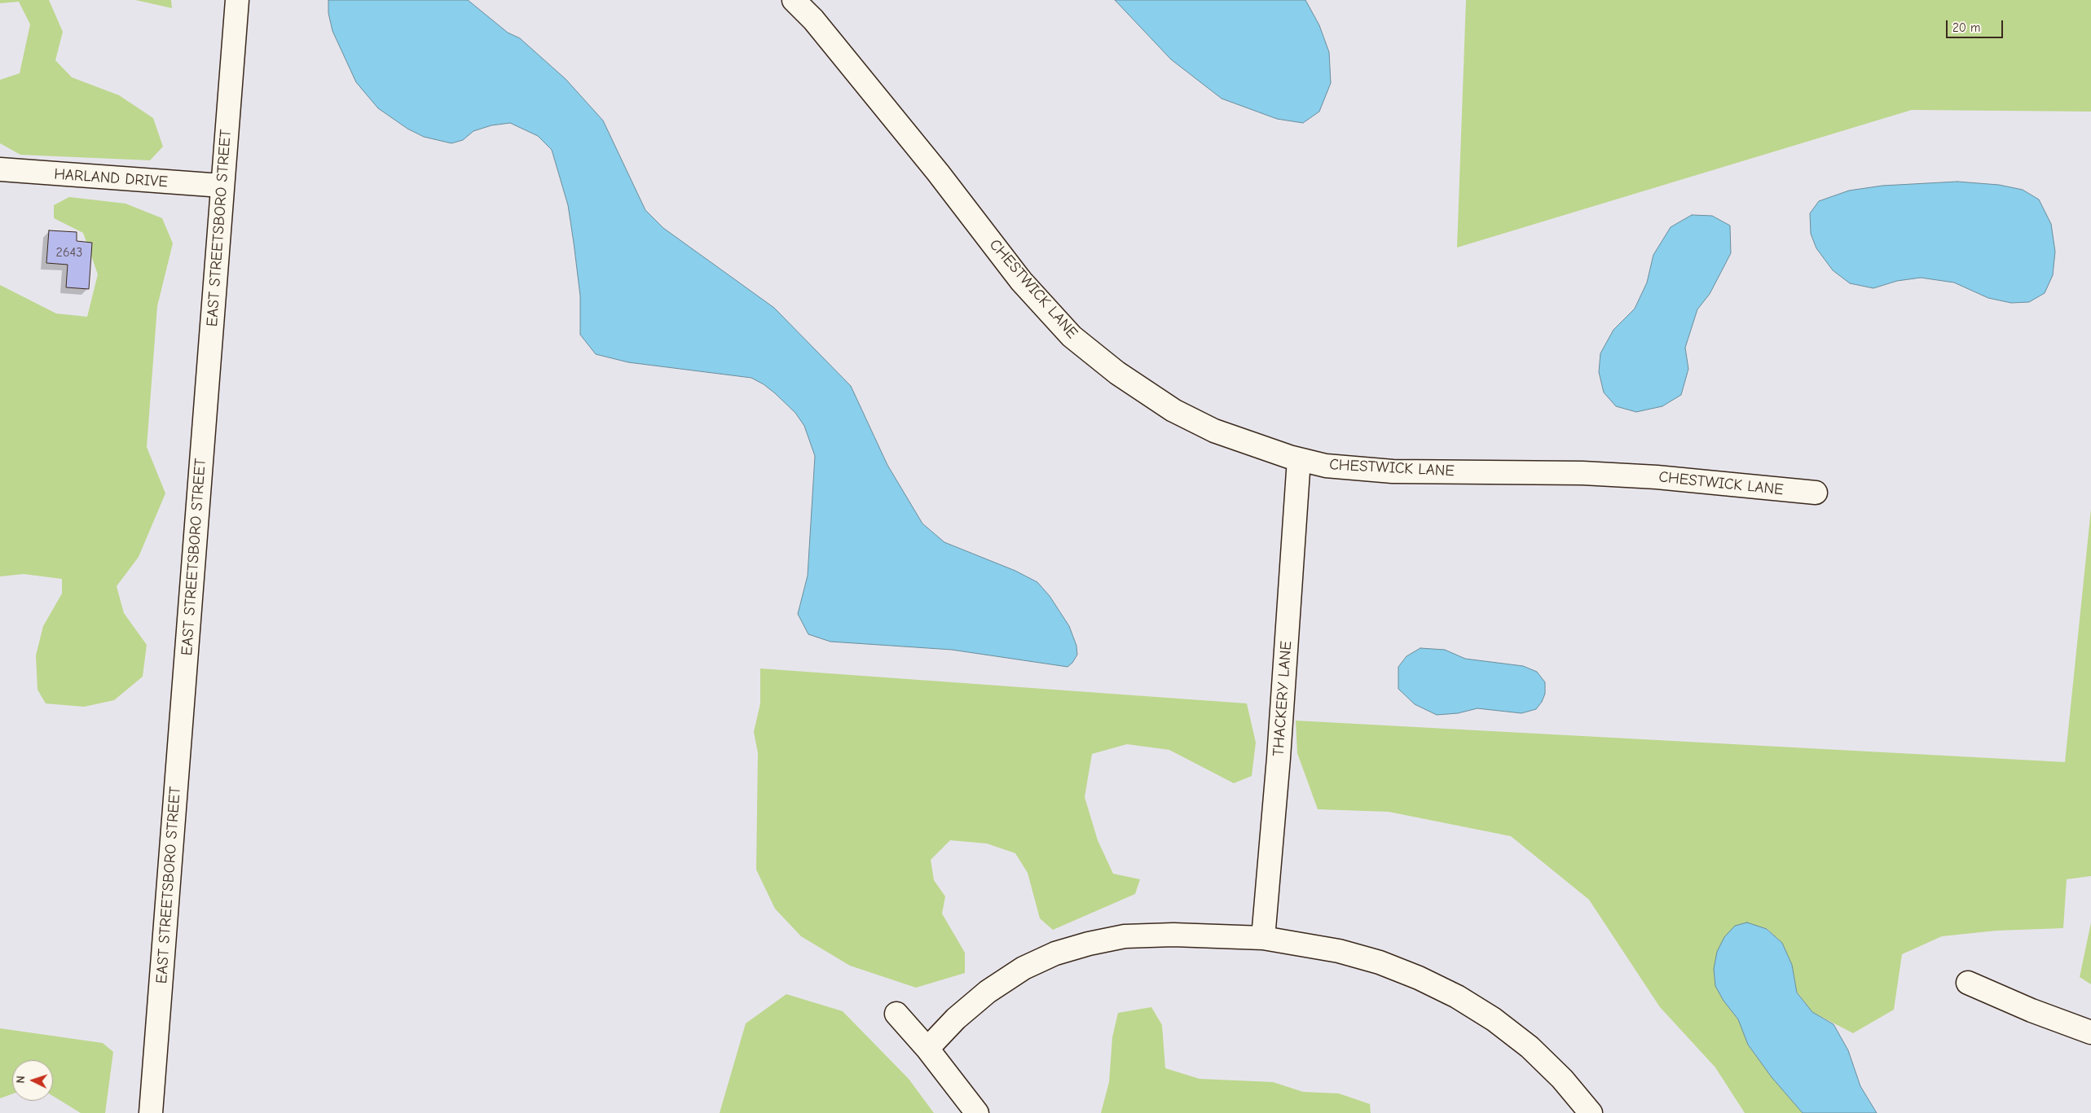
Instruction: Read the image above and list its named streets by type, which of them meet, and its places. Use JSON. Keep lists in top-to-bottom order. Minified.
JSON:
{"streets":{"street":["HARLAND DRIVE","EAST STREETSBORO STREET","CHESTWICK LANE","THACKERY LANE"]},"crossings":[["HARLAND DRIVE","EAST STREETSBORO STREET"],["CHESTWICK LANE","THACKERY LANE"]],"house_numbers":["2643"],"scale_bar":"20 m","north":"left"}
